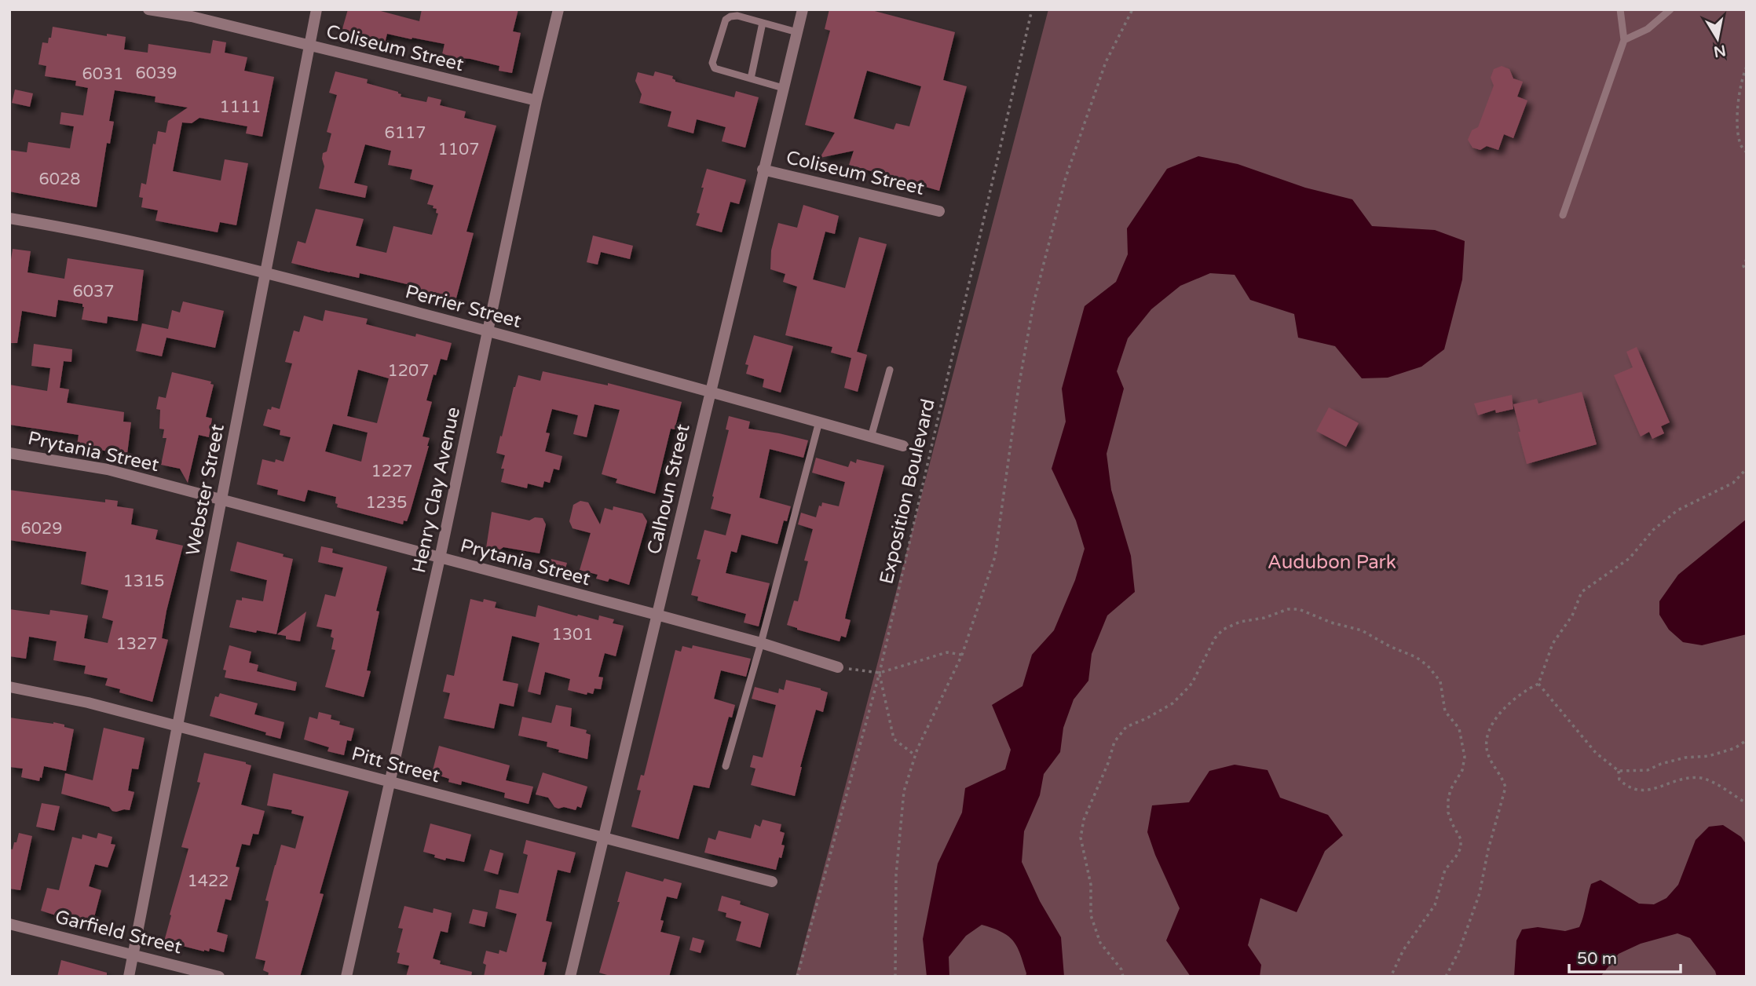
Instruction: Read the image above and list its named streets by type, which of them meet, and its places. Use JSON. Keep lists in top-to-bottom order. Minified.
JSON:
{"streets":{"street":["Coliseum Street","Perrier Street","Prytania Street","Calhoun Street","Webster Street","Henry Clay Avenue","Pitt Street","Garfield Street"],"path":["Exposition Boulevard"]},"crossings":[["Coliseum Street","Calhoun Street"],["Coliseum Street","Webster Street"],["Coliseum Street","Henry Clay Avenue"],["Perrier Street","Calhoun Street"],["Perrier Street","Webster Street"],["Perrier Street","Henry Clay Avenue"],["Prytania Street","Calhoun Street"],["Prytania Street","Webster Street"],["Prytania Street","Henry Clay Avenue"],["Calhoun Street","Pitt Street"],["Webster Street","Pitt Street"],["Webster Street","Garfield Street"],["Henry Clay Avenue","Pitt Street"]],"parks":["Audubon Park"],"house_numbers":["6039","6031","1111","6117","1107","6028","6037","1207","1227","1235","6029","1315","1301","1327","1422"],"scale_bar":"50 m","north":"bottom"}
